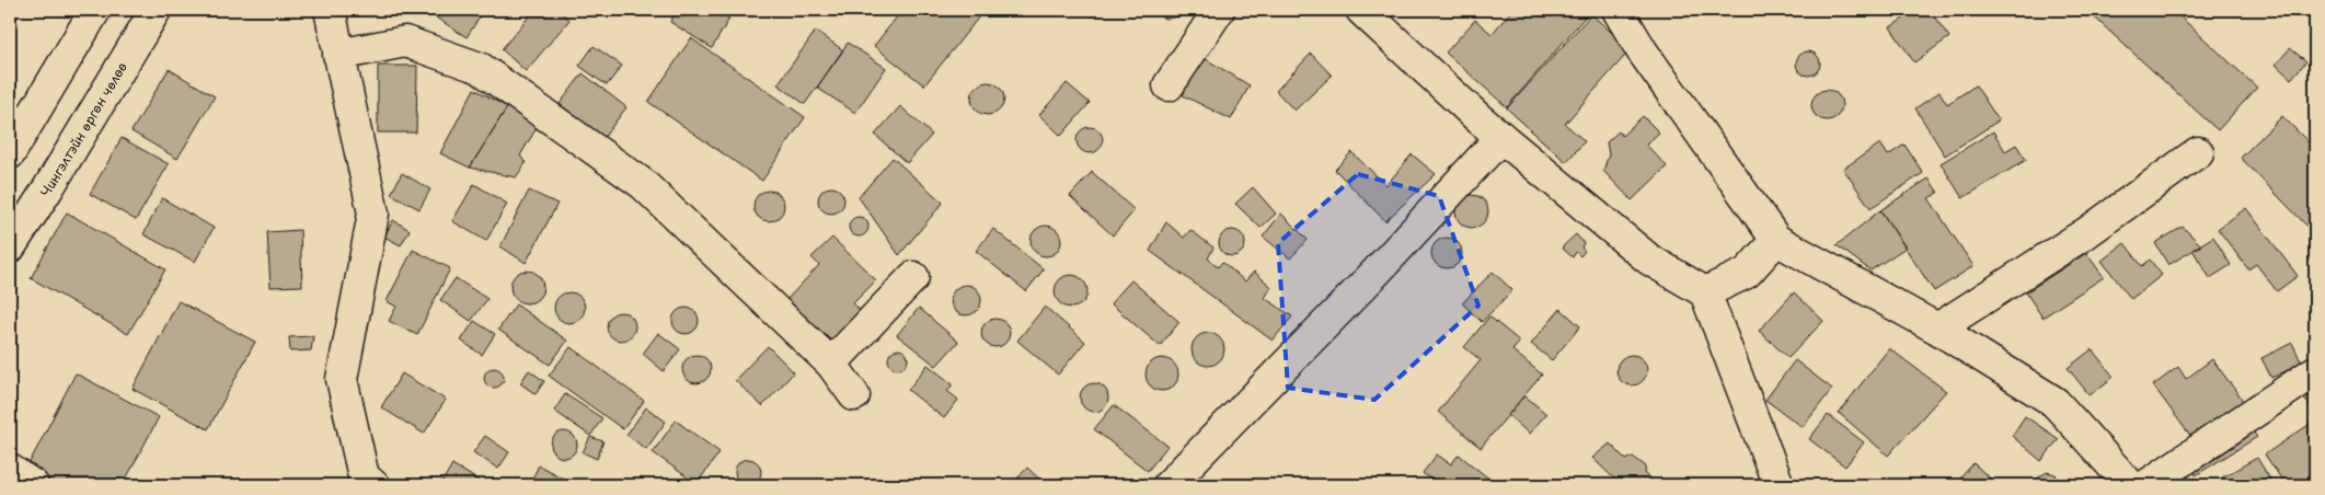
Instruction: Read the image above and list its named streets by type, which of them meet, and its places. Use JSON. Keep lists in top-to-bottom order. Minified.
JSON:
{"streets":{"street":["Чингэлтэйн өргөн чөлөө"]}}
